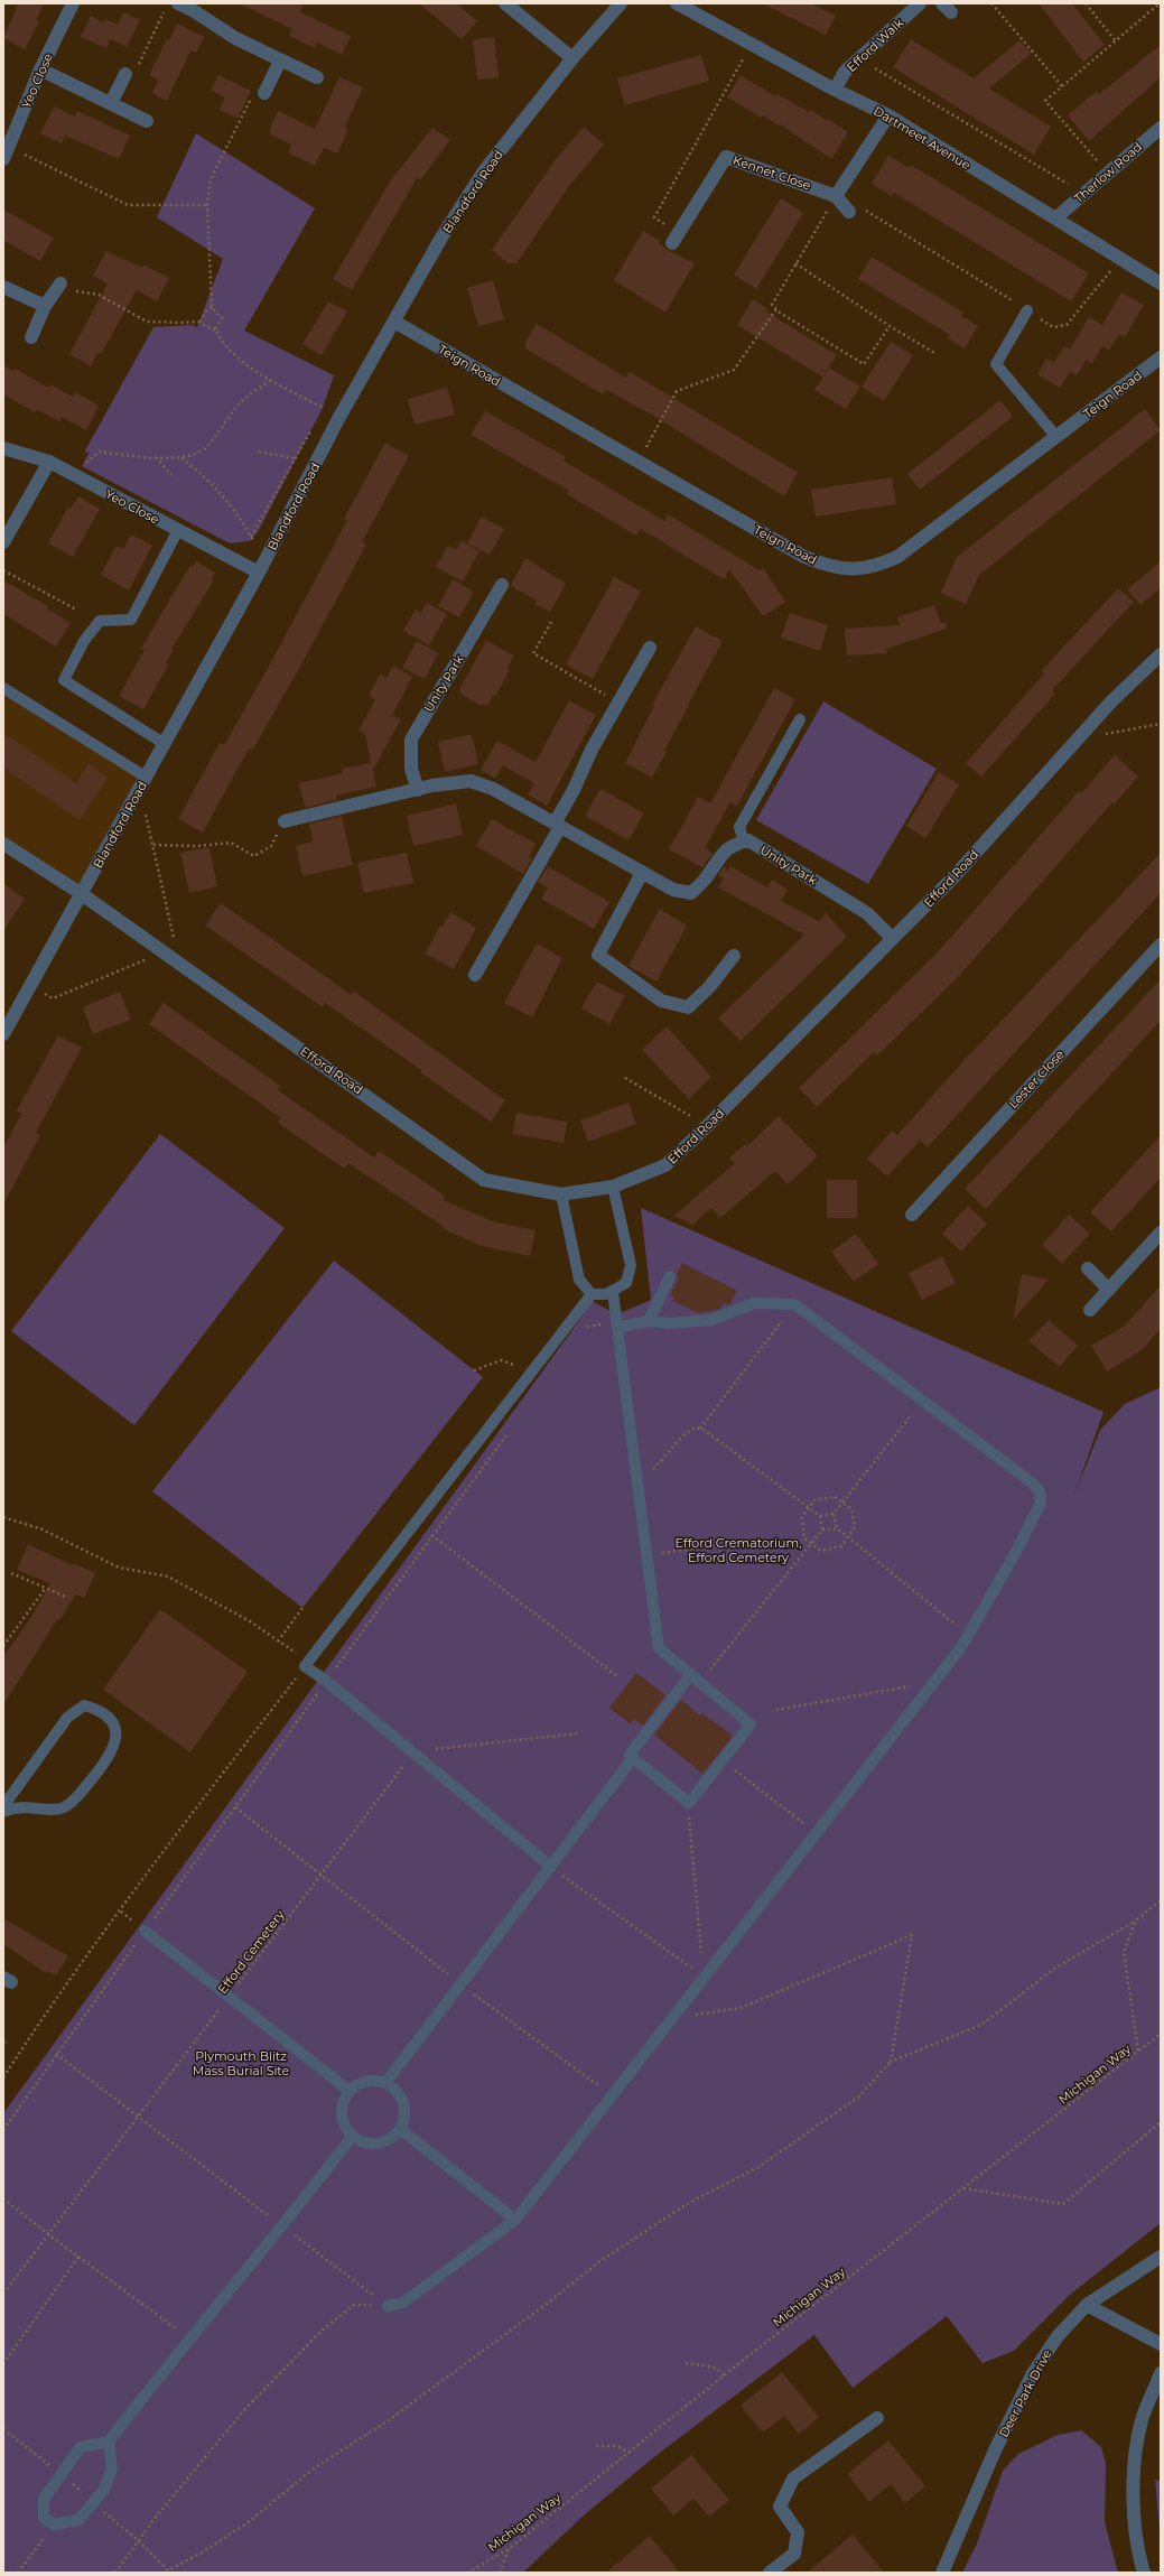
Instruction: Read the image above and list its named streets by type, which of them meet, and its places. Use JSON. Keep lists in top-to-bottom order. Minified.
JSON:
{"streets":{"street":["Efford Walk","Yeo Close","Dartmeet Avenue","Kennet Close","Therlow Road","Blandford Road","Teign Road","Unity Park","Efford Road","Lester Close","Deer Park Drive"],"path":["Efford Cemetery","Michigan Way"]},"crossings":[["Efford Walk","Dartmeet Avenue"],["Yeo Close","Blandford Road"],["Dartmeet Avenue","Therlow Road"],["Blandford Road","Teign Road"],["Blandford Road","Efford Road"],["Unity Park","Efford Road"]],"parks":["Efford Crematorium, Efford Cemetery","Plymouth Blitz Mass Burial Site"]}
